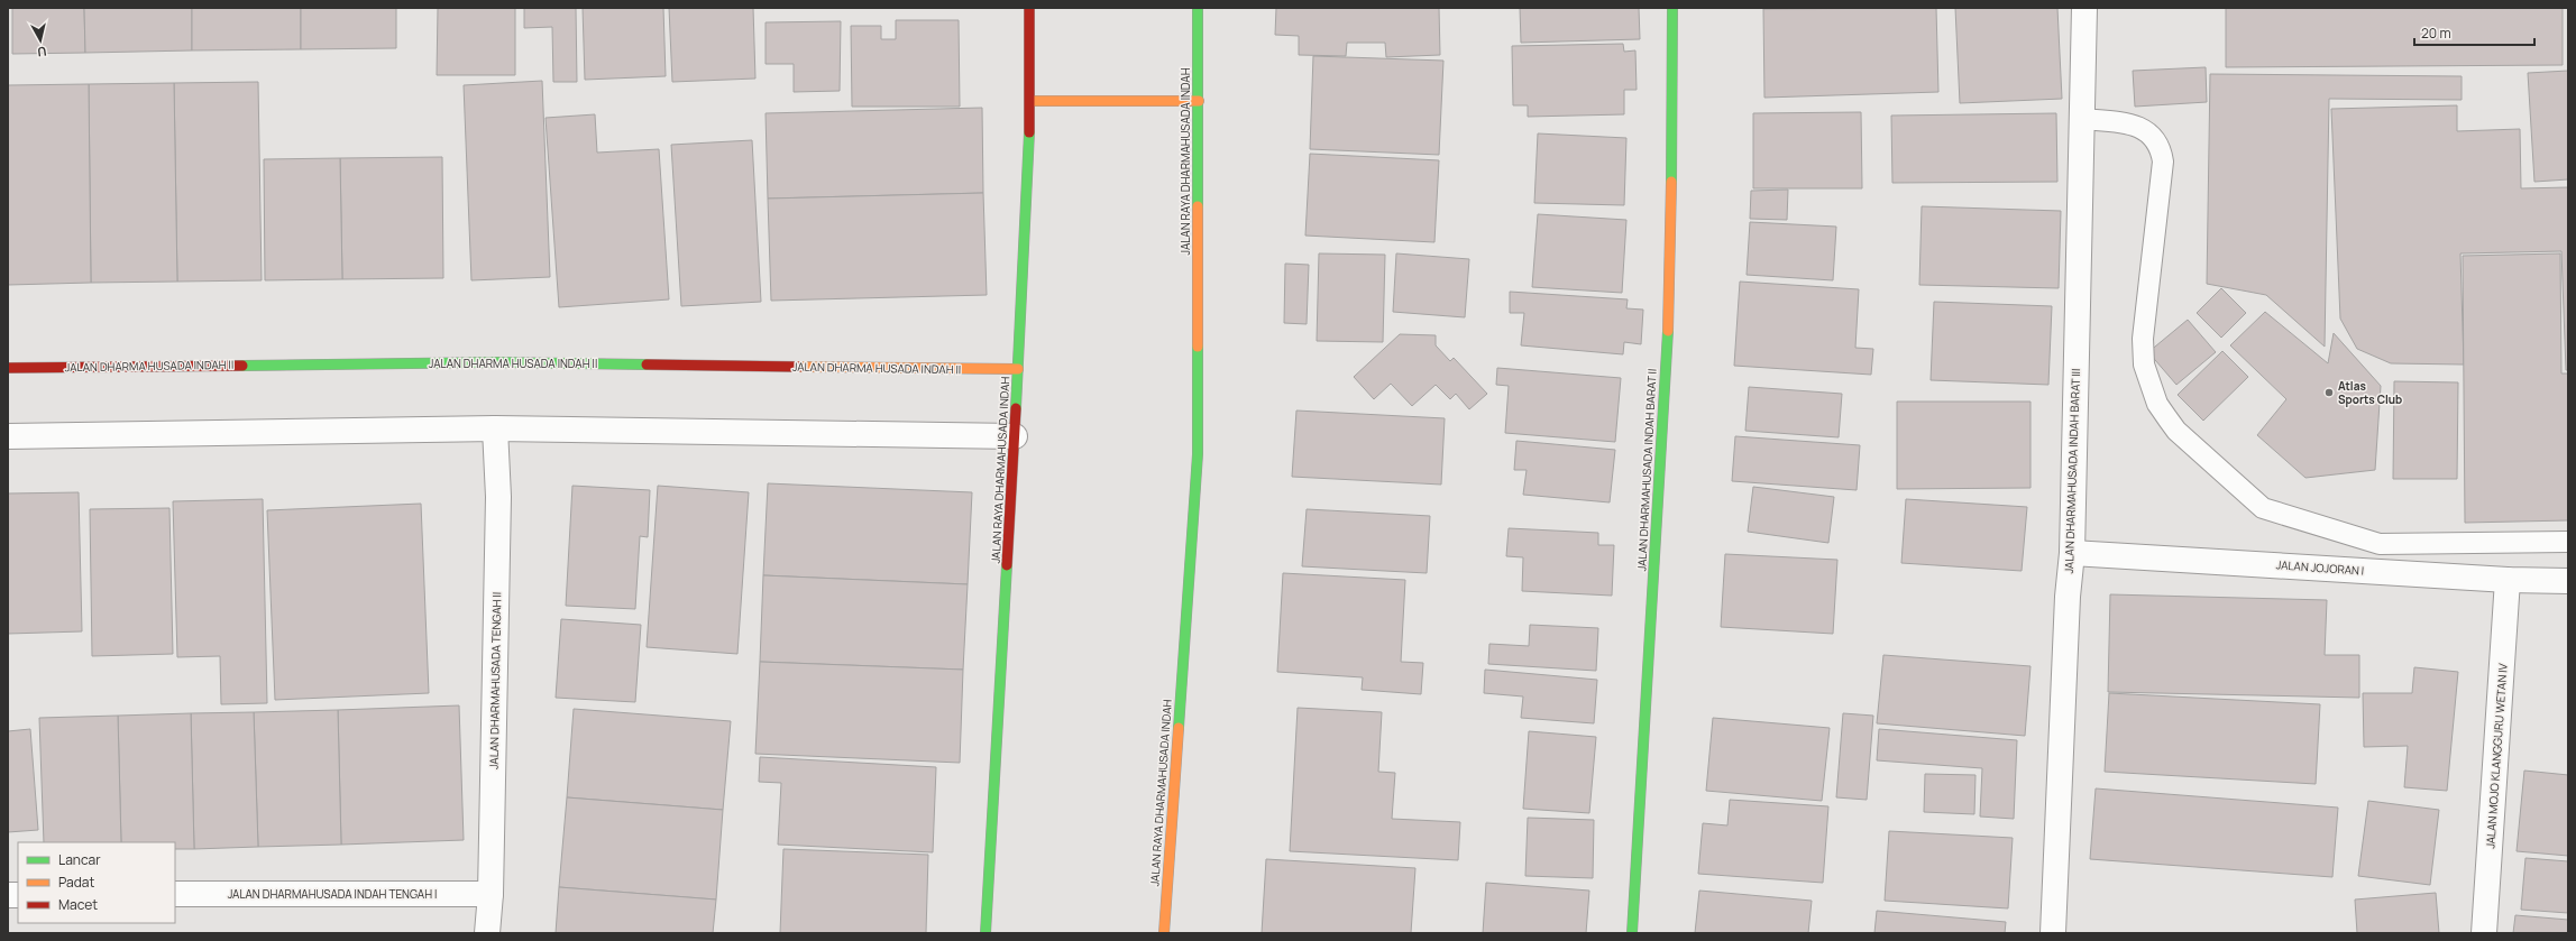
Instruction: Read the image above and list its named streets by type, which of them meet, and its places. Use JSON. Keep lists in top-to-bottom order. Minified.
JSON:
{"streets":{"main road":["JALAN RAYA DHARMAHUSADA INDAH","JALAN DHARMA HUSADA INDAH II","JALAN DHARMAHUSADA INDAH BARAT II"],"street":["JALAN DHARMAHUSADA INDAH BARAT III","JALAN JOJORAN I","JALAN DHARMAHUSADA TENGAH II","JALAN MOJO KLANGGURU WETAN IV","JALAN DHARMAHUSADA INDAH TENGAH I"]},"crossings":[["JALAN RAYA DHARMAHUSADA INDAH","JALAN DHARMA HUSADA INDAH II"],["JALAN DHARMAHUSADA INDAH BARAT III","JALAN JOJORAN I"],["JALAN JOJORAN I","JALAN MOJO KLANGGURU WETAN IV"],["JALAN DHARMAHUSADA TENGAH II","JALAN DHARMAHUSADA INDAH TENGAH I"]],"places":["Atlas Sports Club"],"legend":["Lancar","Padat","Macet"],"scale_bar":"20 m","north":"bottom"}
